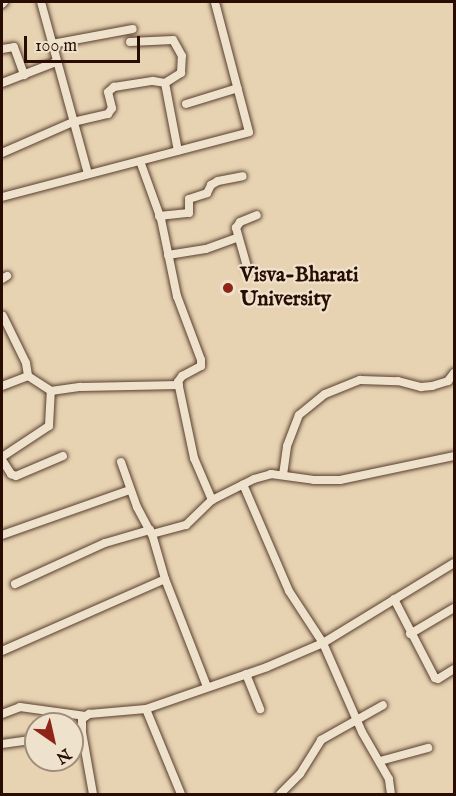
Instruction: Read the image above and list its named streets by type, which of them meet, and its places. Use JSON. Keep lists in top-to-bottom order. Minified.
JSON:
{"places":["Visva-Bharati University"],"scale_bar":"100 m","north":"bottom right"}
